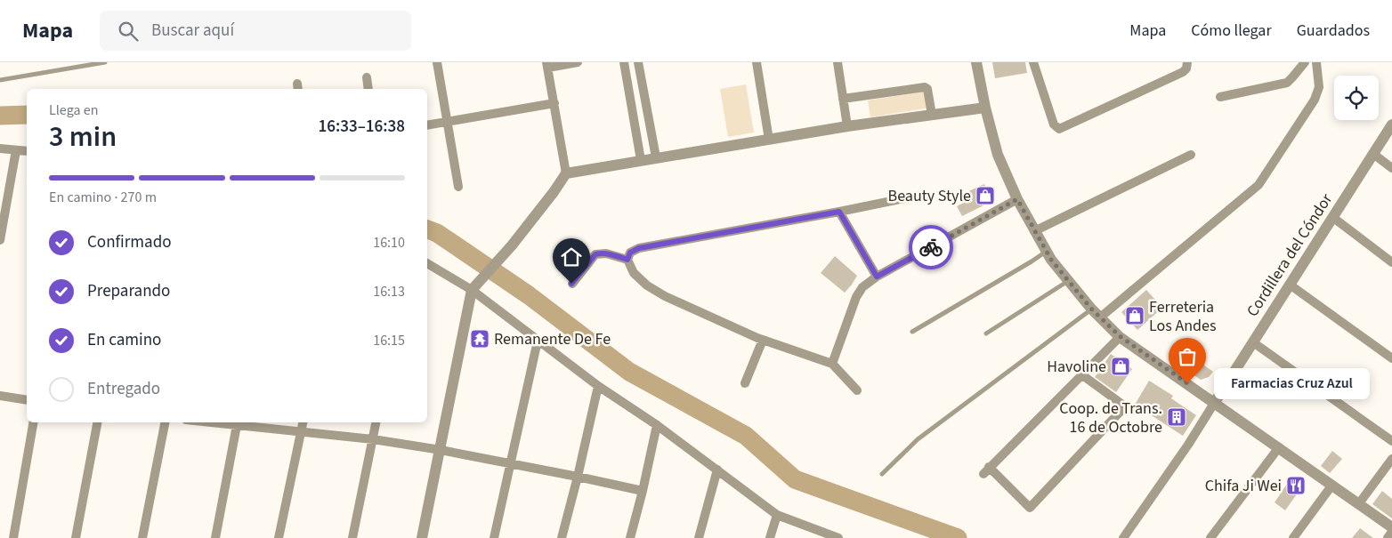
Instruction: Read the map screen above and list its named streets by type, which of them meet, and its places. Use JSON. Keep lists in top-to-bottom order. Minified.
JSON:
{"streets":{"street":["Cordillera del Cóndor"]},"places":{"shop":["Beauty Style","Ferreteria Los Andes","Havoline"],"temple":["Remanente De Fe"],"other":["Farmacias Cruz Azul"],"building":["Coop. de Trans. 16 de Octobre"],"restaurant":["Chifa Ji Wei"]},"page":{"header":"Mapa","search":"Buscar aquí","nav":["Mapa","Cómo llegar","Guardados"],"heading":["3 min","Llega en","16:33–16:38"],"bar":"En camino · 270 m","list":[["Confirmado","16:10"],["Preparando","16:13"],["En camino","16:15"],"Entregado"],"bubble":"Farmacias Cruz Azul"}}
